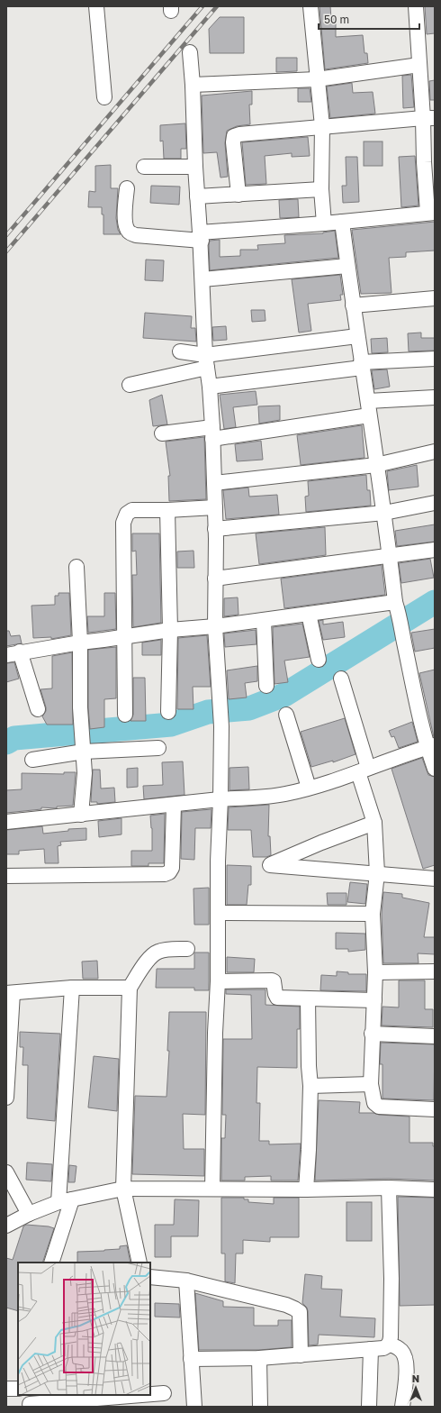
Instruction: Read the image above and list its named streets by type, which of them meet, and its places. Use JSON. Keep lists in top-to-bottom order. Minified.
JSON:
{"scale_bar":"50 m","north":"top"}
